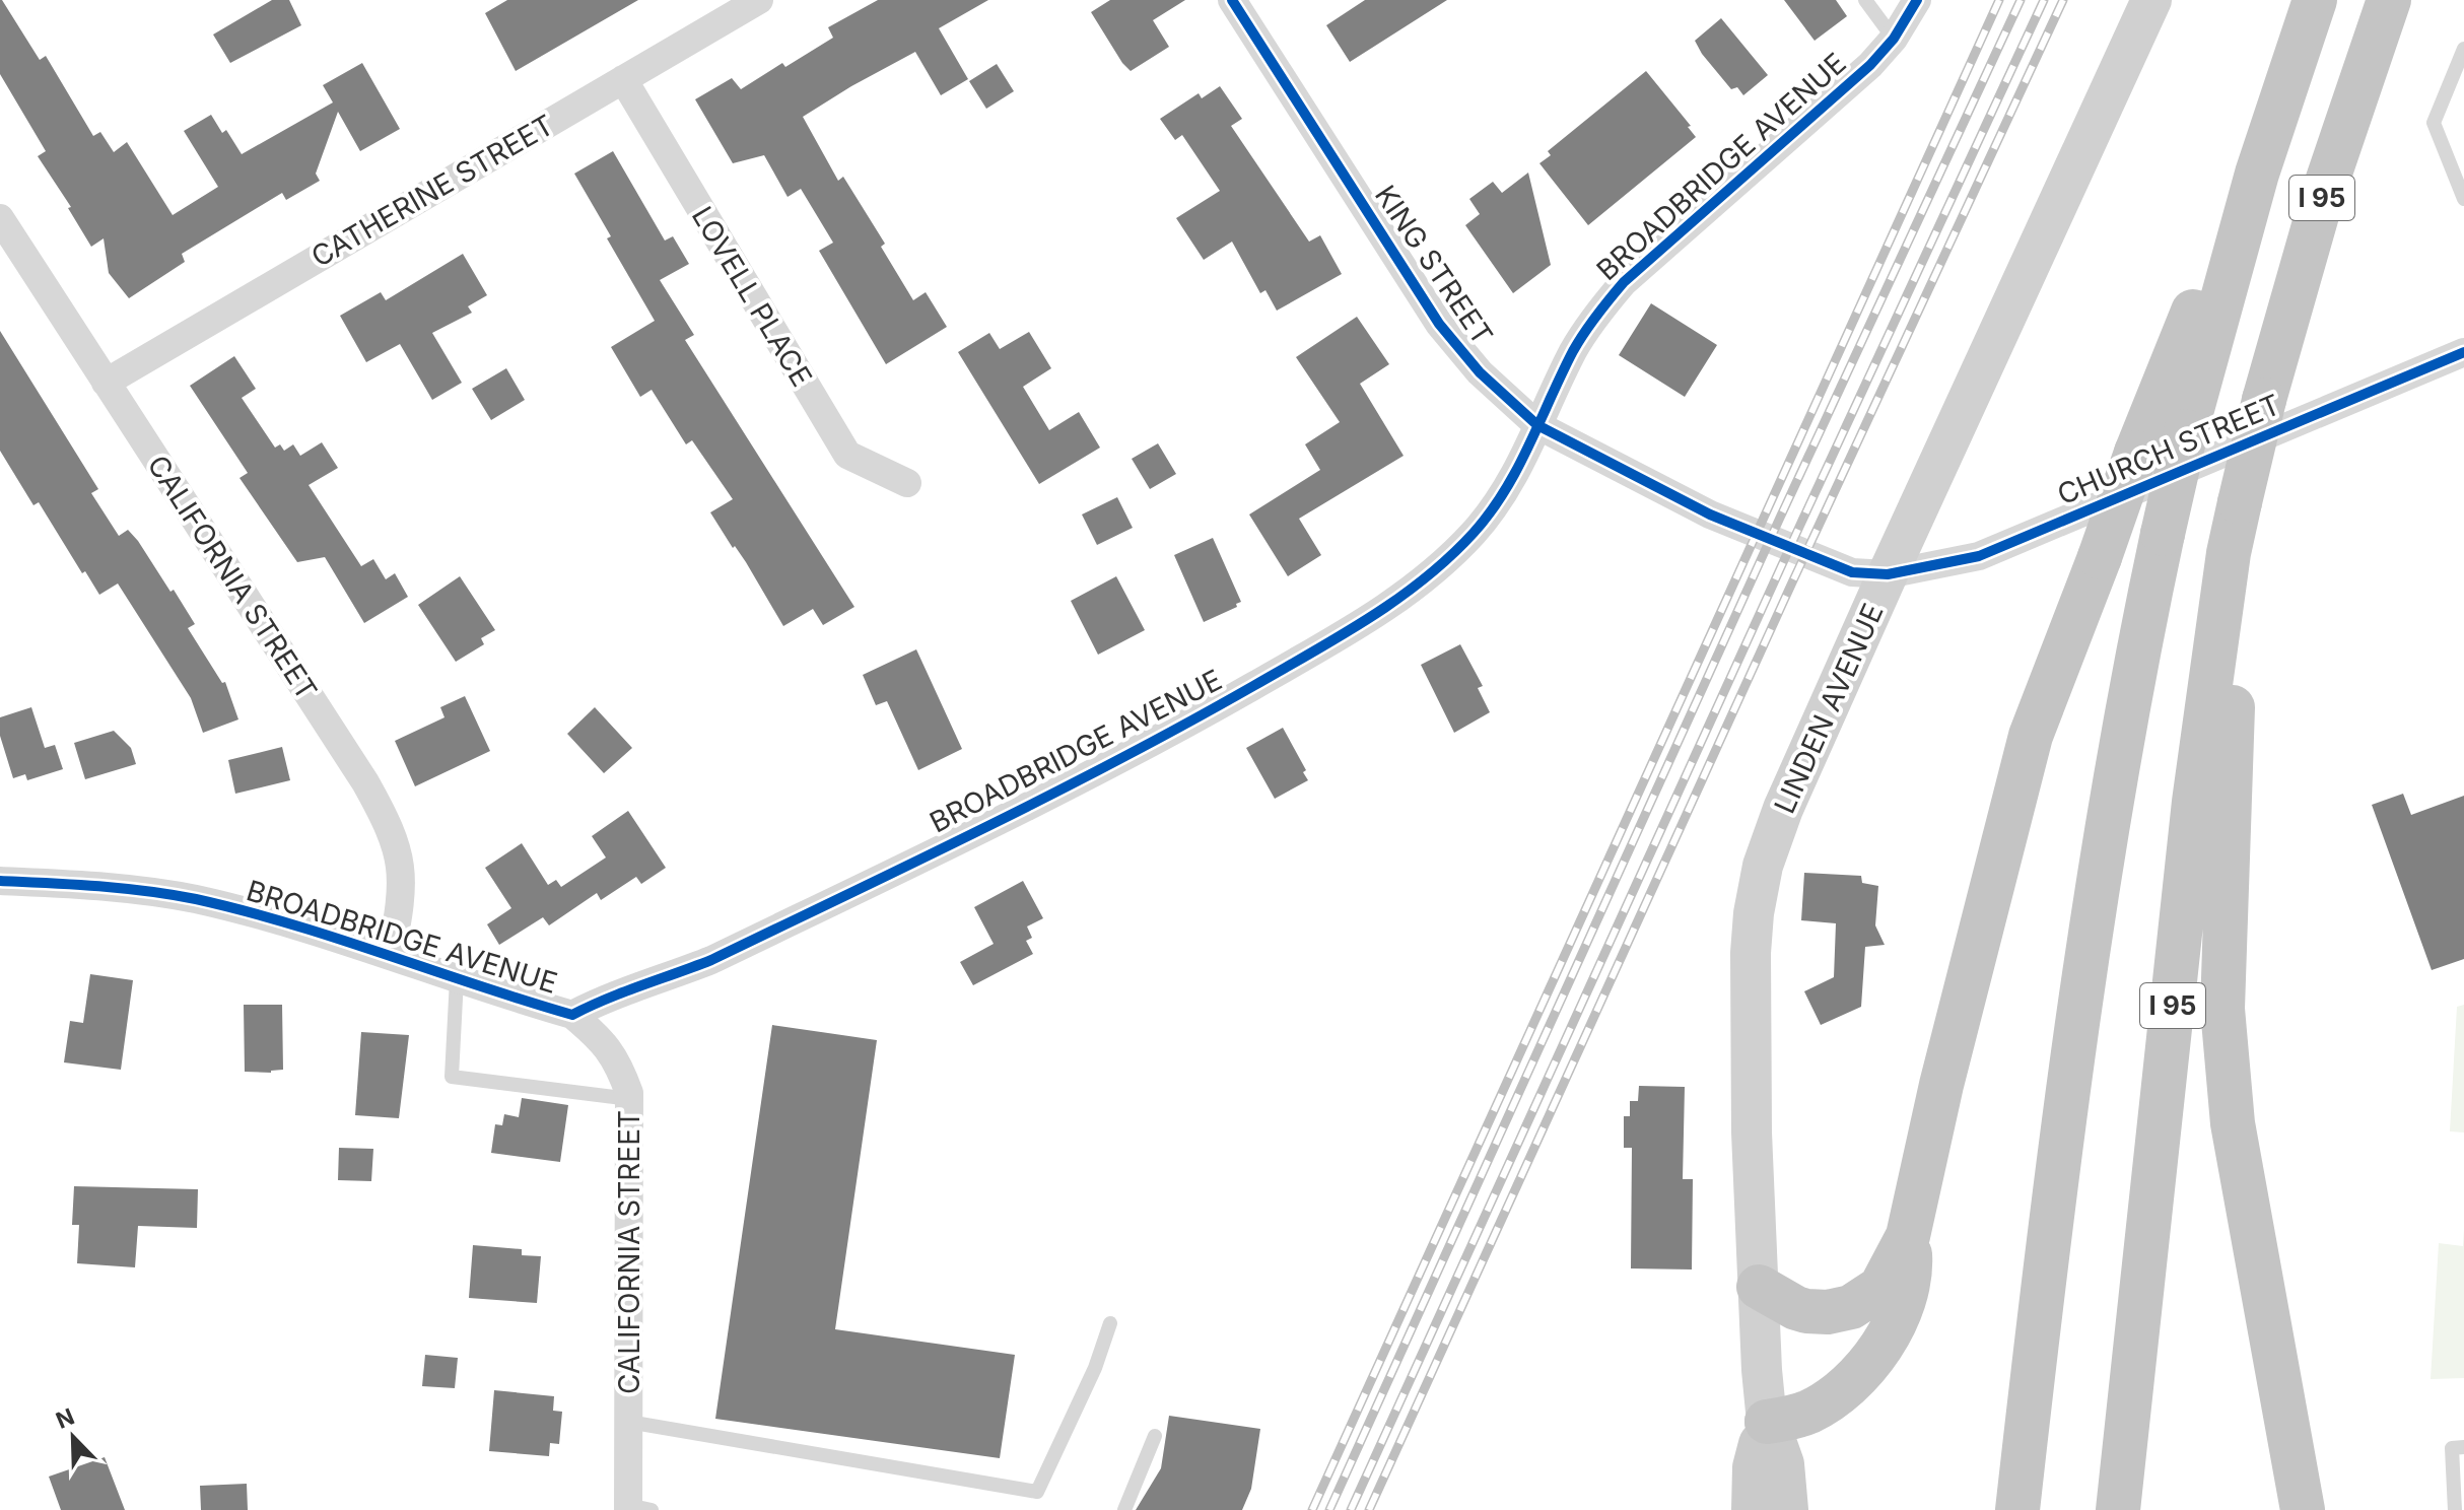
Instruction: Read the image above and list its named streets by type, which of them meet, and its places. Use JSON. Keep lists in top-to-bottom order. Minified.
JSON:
{"streets":{"highway":["I 95"],"main road":["LINDEN AVENUE"],"street":["BROADBRIDGE AVENUE","CATHERINE STREET","KING STREET","LOVELL PLACE","CHURCH STREET","CALIFORNIA STREET"]},"crossings":[["BROADBRIDGE AVENUE","KING STREET"],["BROADBRIDGE AVENUE","CALIFORNIA STREET"],["CATHERINE STREET","LOVELL PLACE"],["CATHERINE STREET","CALIFORNIA STREET"],["KING STREET","CHURCH STREET"],["KING STREET","LINDEN AVENUE"],["CHURCH STREET","LINDEN AVENUE"]],"north":"top left"}
